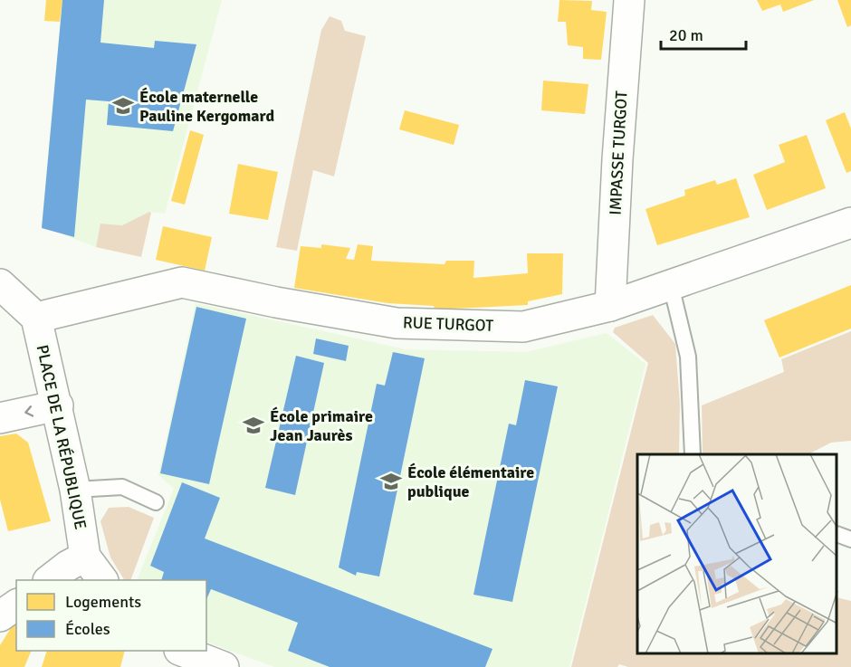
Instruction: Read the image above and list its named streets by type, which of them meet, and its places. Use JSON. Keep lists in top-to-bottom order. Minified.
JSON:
{"streets":{"street":["IMPASSE TURGOT","RUE TURGOT","PLACE DE LA RÉPUBLIQUE"]},"crossings":[["IMPASSE TURGOT","RUE TURGOT"],["RUE TURGOT","PLACE DE LA RÉPUBLIQUE"]],"places":{"school or university":["École maternelle Pauline Kergomard","École primaire Jean Jaurès","École élémentaire publique"]},"legend":["Logements","Écoles"],"scale_bar":"20 m"}
